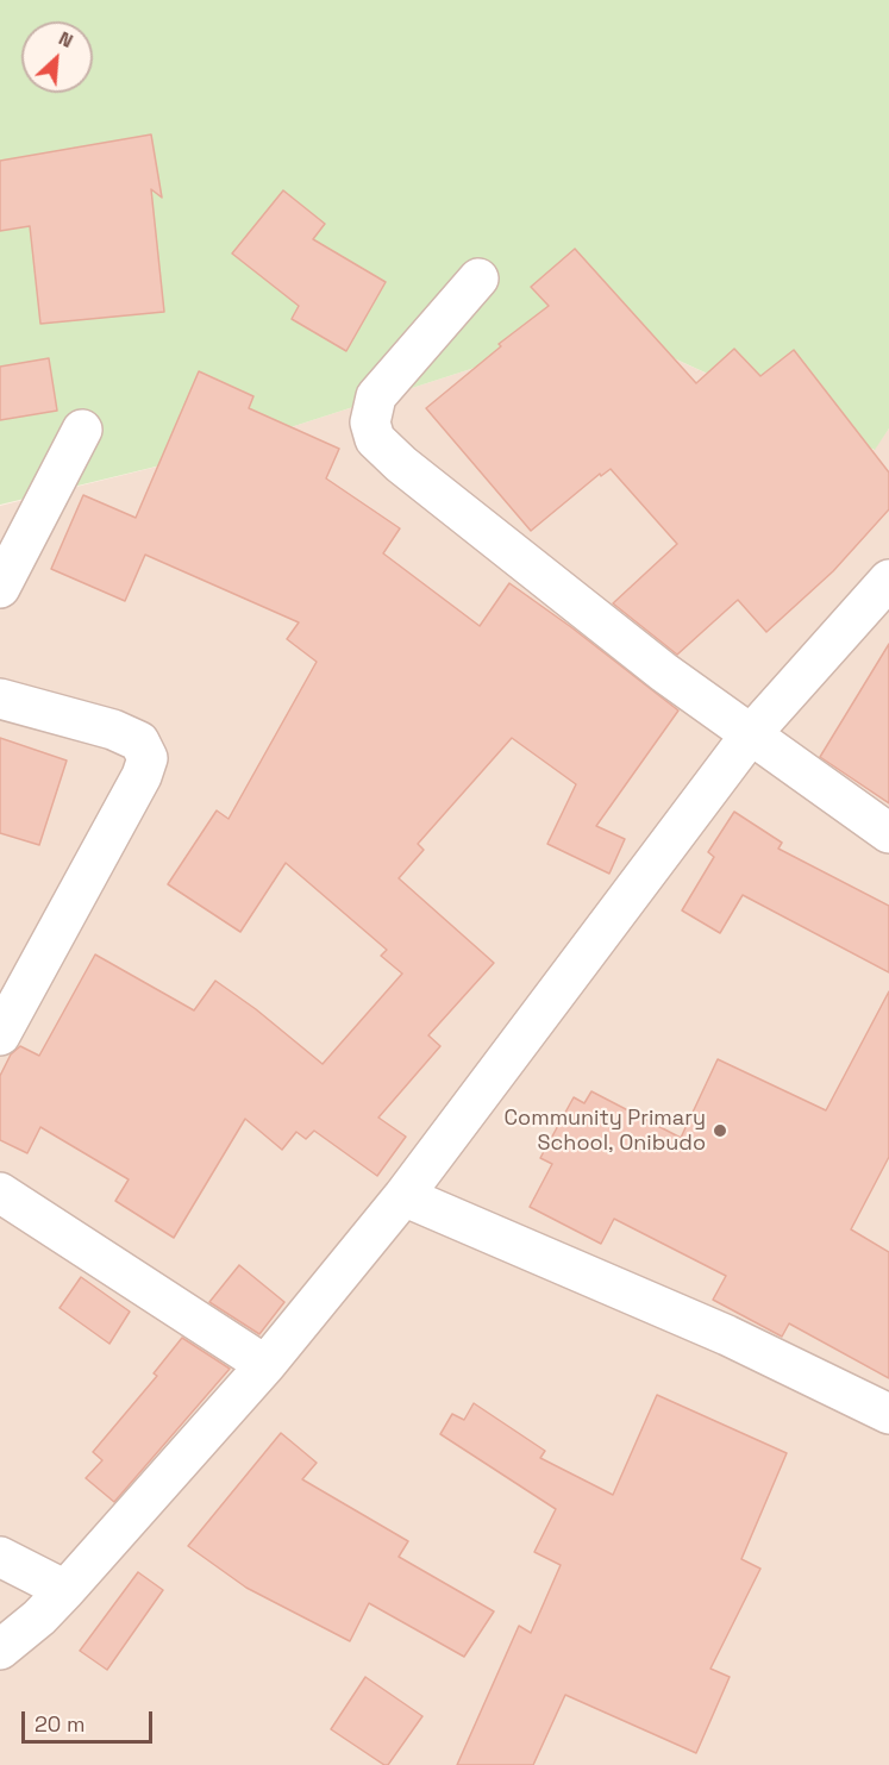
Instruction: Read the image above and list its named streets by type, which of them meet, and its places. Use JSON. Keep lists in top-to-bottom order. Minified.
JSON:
{"places":["Community Primary School, Onibudo"],"scale_bar":"20 m","north":"top right"}
